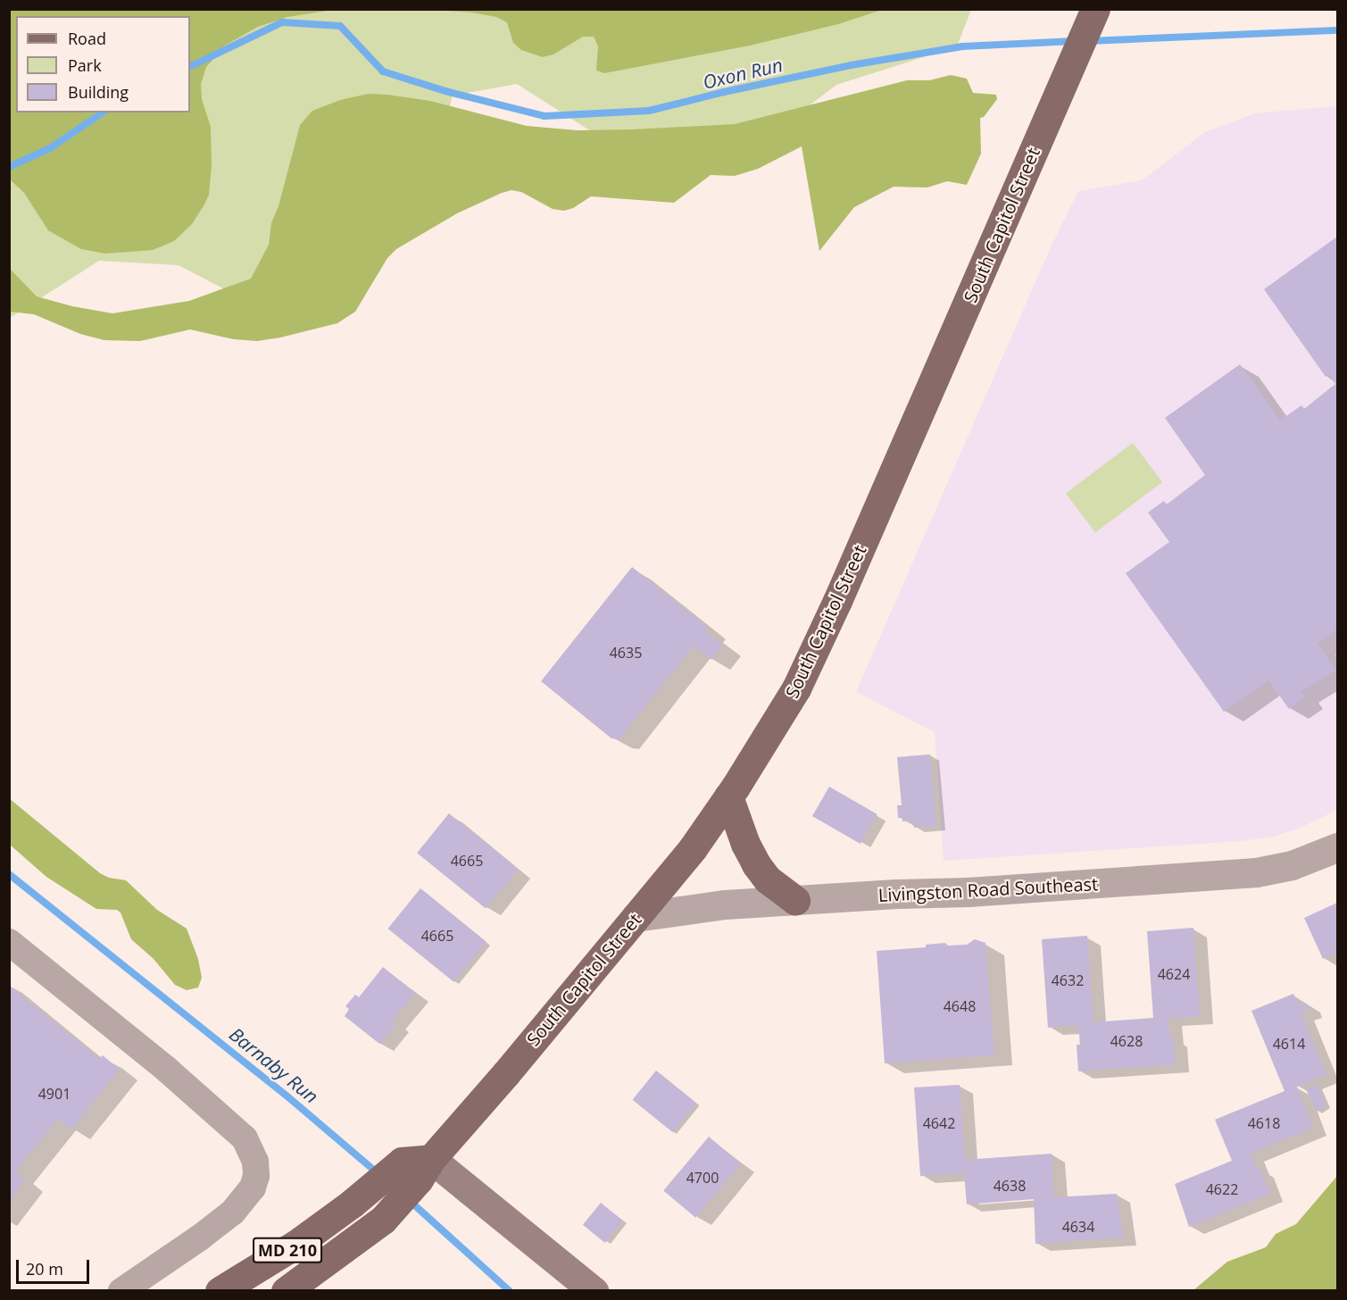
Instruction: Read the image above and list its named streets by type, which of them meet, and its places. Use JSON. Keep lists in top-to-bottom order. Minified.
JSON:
{"streets":{"main road":["South Capitol Street","MD 210"],"street":["Livingston Road Southeast"]},"crossings":[["South Capitol Street","Livingston Road Southeast"],["South Capitol Street","MD 210"]],"water":["Oxon Run","Barnaby Run"],"house_numbers":["4635","4665","4665","4624","4632","4648","4628","4614","4901","4642","4618","4700","4638","4622","4634"],"legend":["Road","Park","Building"],"scale_bar":"20 m"}
